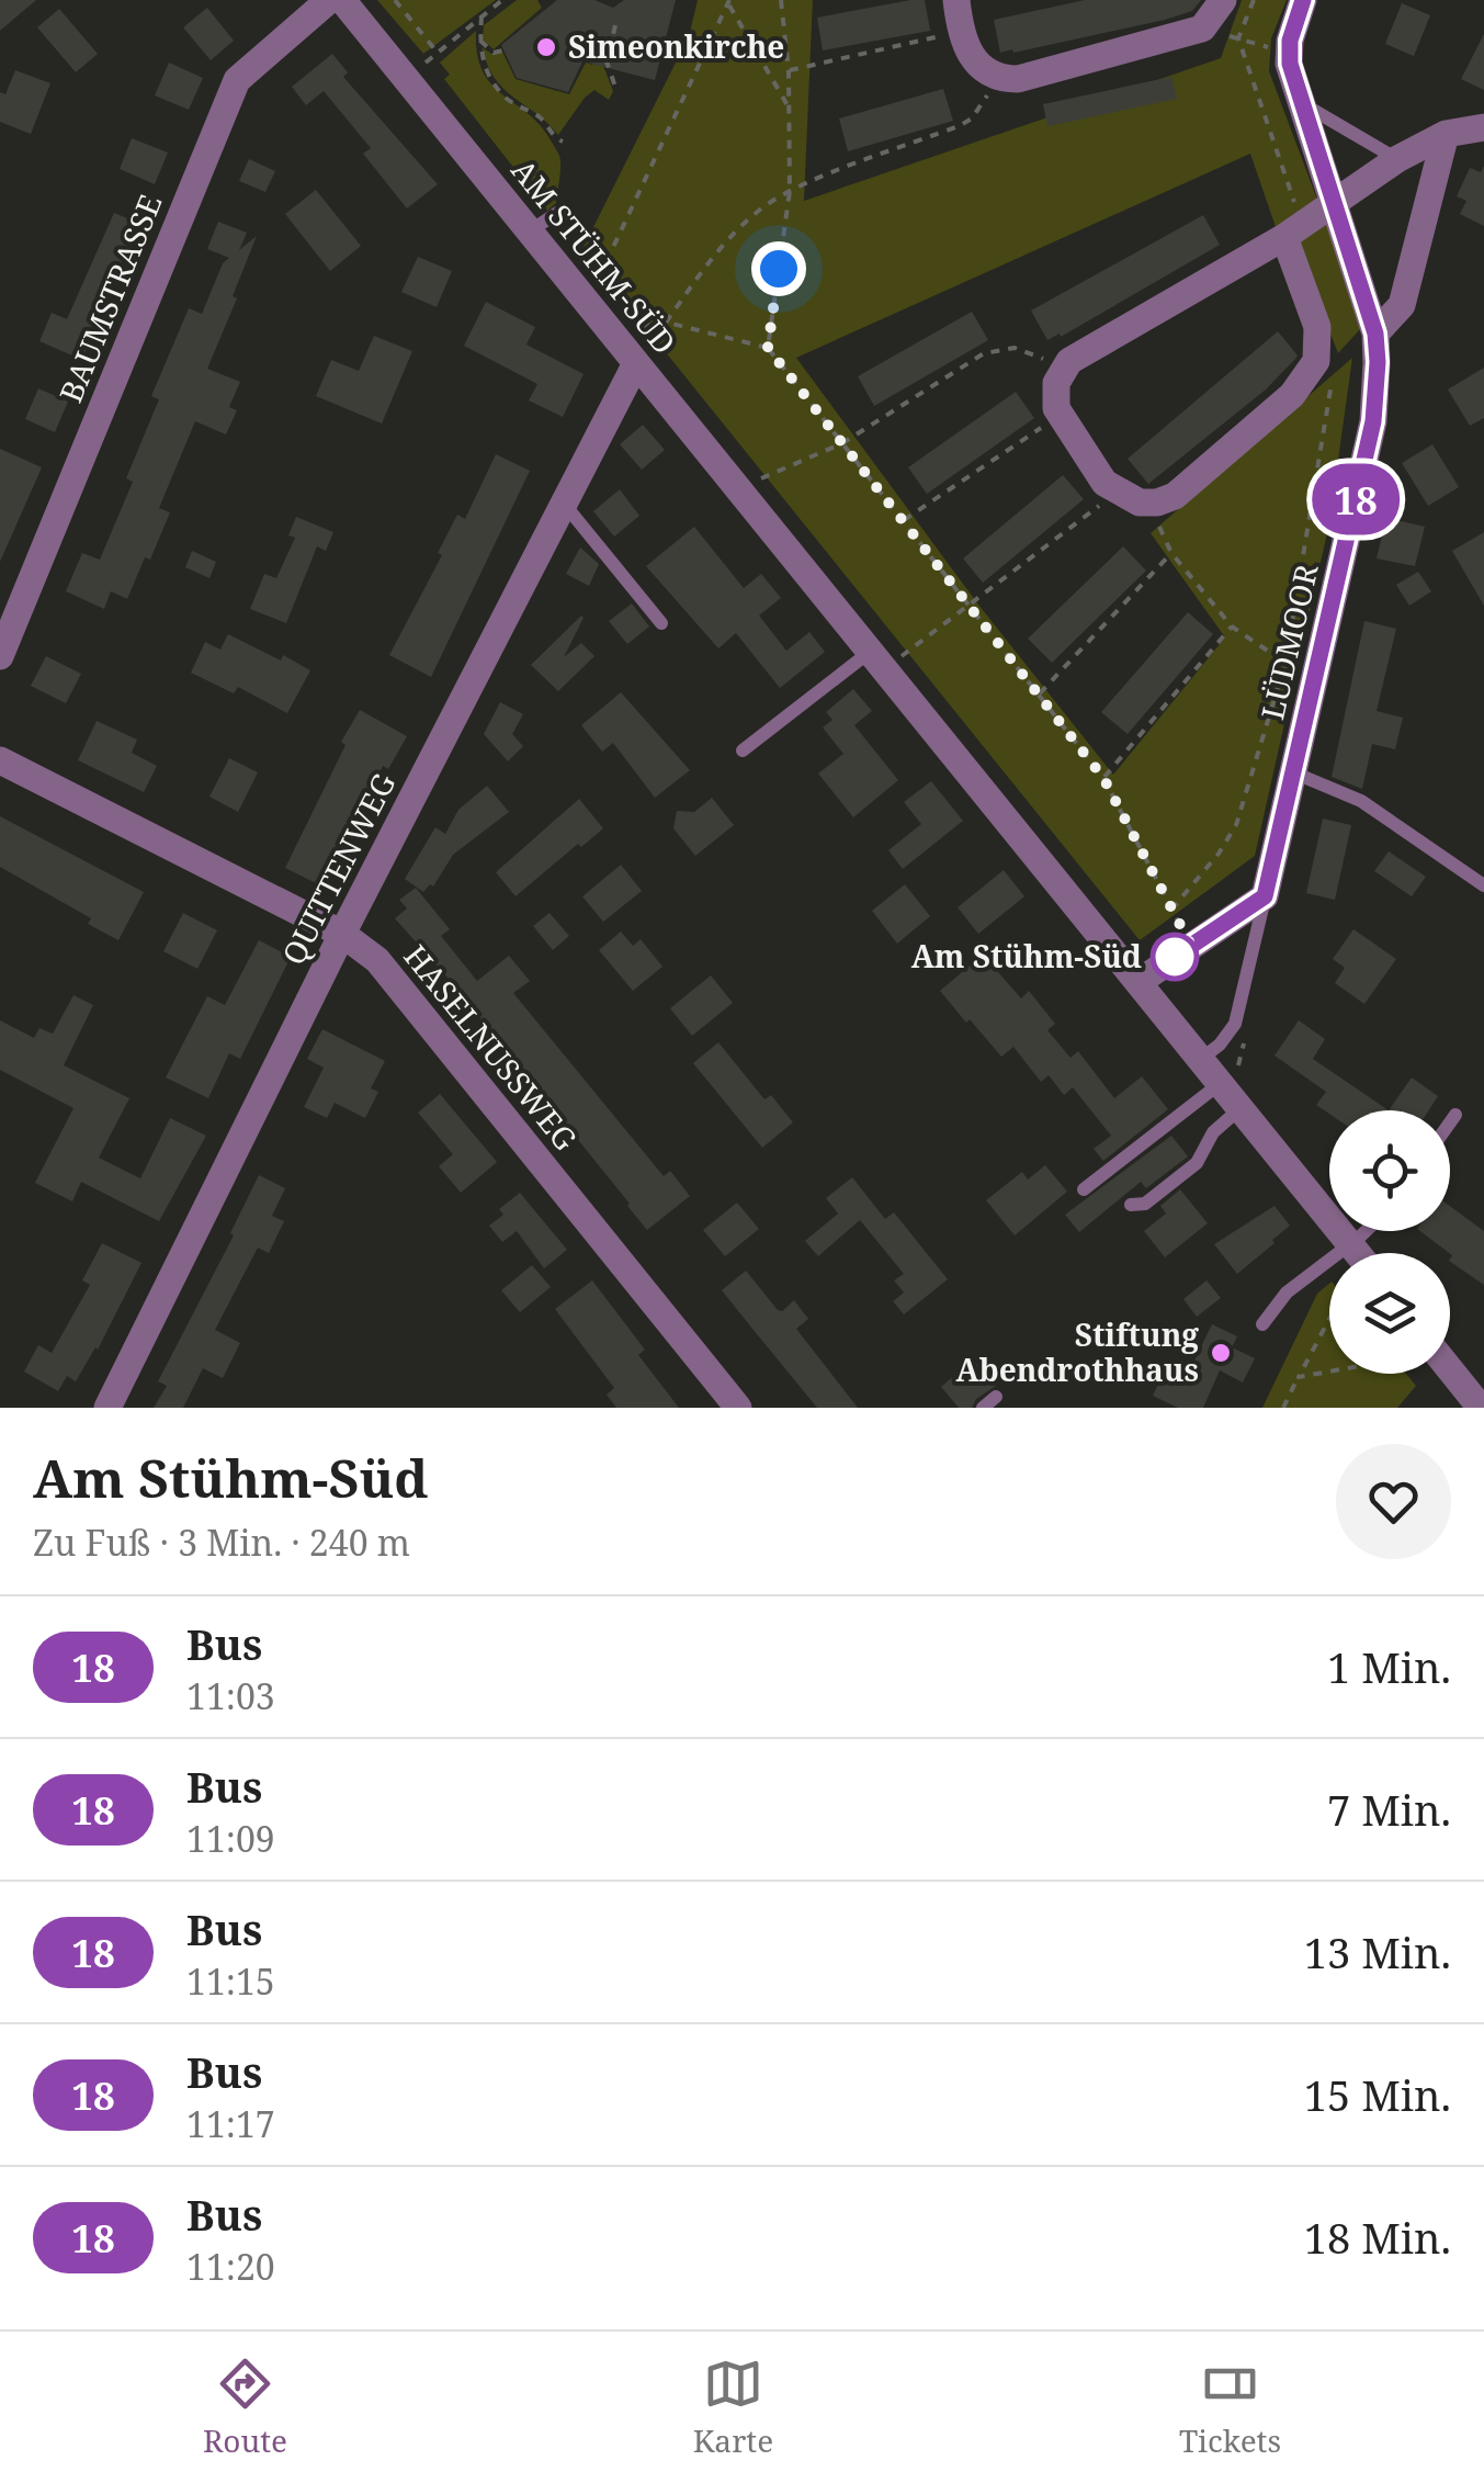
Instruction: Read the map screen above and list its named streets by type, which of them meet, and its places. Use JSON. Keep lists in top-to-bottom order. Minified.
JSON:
{"streets":{"street":["AM STÜHM-SÜD","BAUMSTRASSE","LÜDMOOR","QUITTENWEG","HASELNUSSWEG"]},"crossings":[["AM STÜHM-SÜD","QUITTENWEG"],["QUITTENWEG","HASELNUSSWEG"]],"places":["Simeonkirche","Am Stühm-Süd","Stiftung Abendrothhaus"],"lines":["bus line 18"],"page":{"on_map":"18","heading":["Am Stühm-Süd","Zu Fuß · 3 Min. · 240 m"],"list":[{"mark":"18","name":"Bus","note":"11:03","value":"1 Min."},{"mark":"18","name":"Bus","note":"11:09","value":"7 Min."},{"mark":"18","name":"Bus","note":"11:15","value":"13 Min."},{"mark":"18","name":"Bus","note":"11:17","value":"15 Min."},{"mark":"18","name":"Bus","note":"11:20","value":"18 Min."}],"tabs":["Route","Karte","Tickets"]}}
